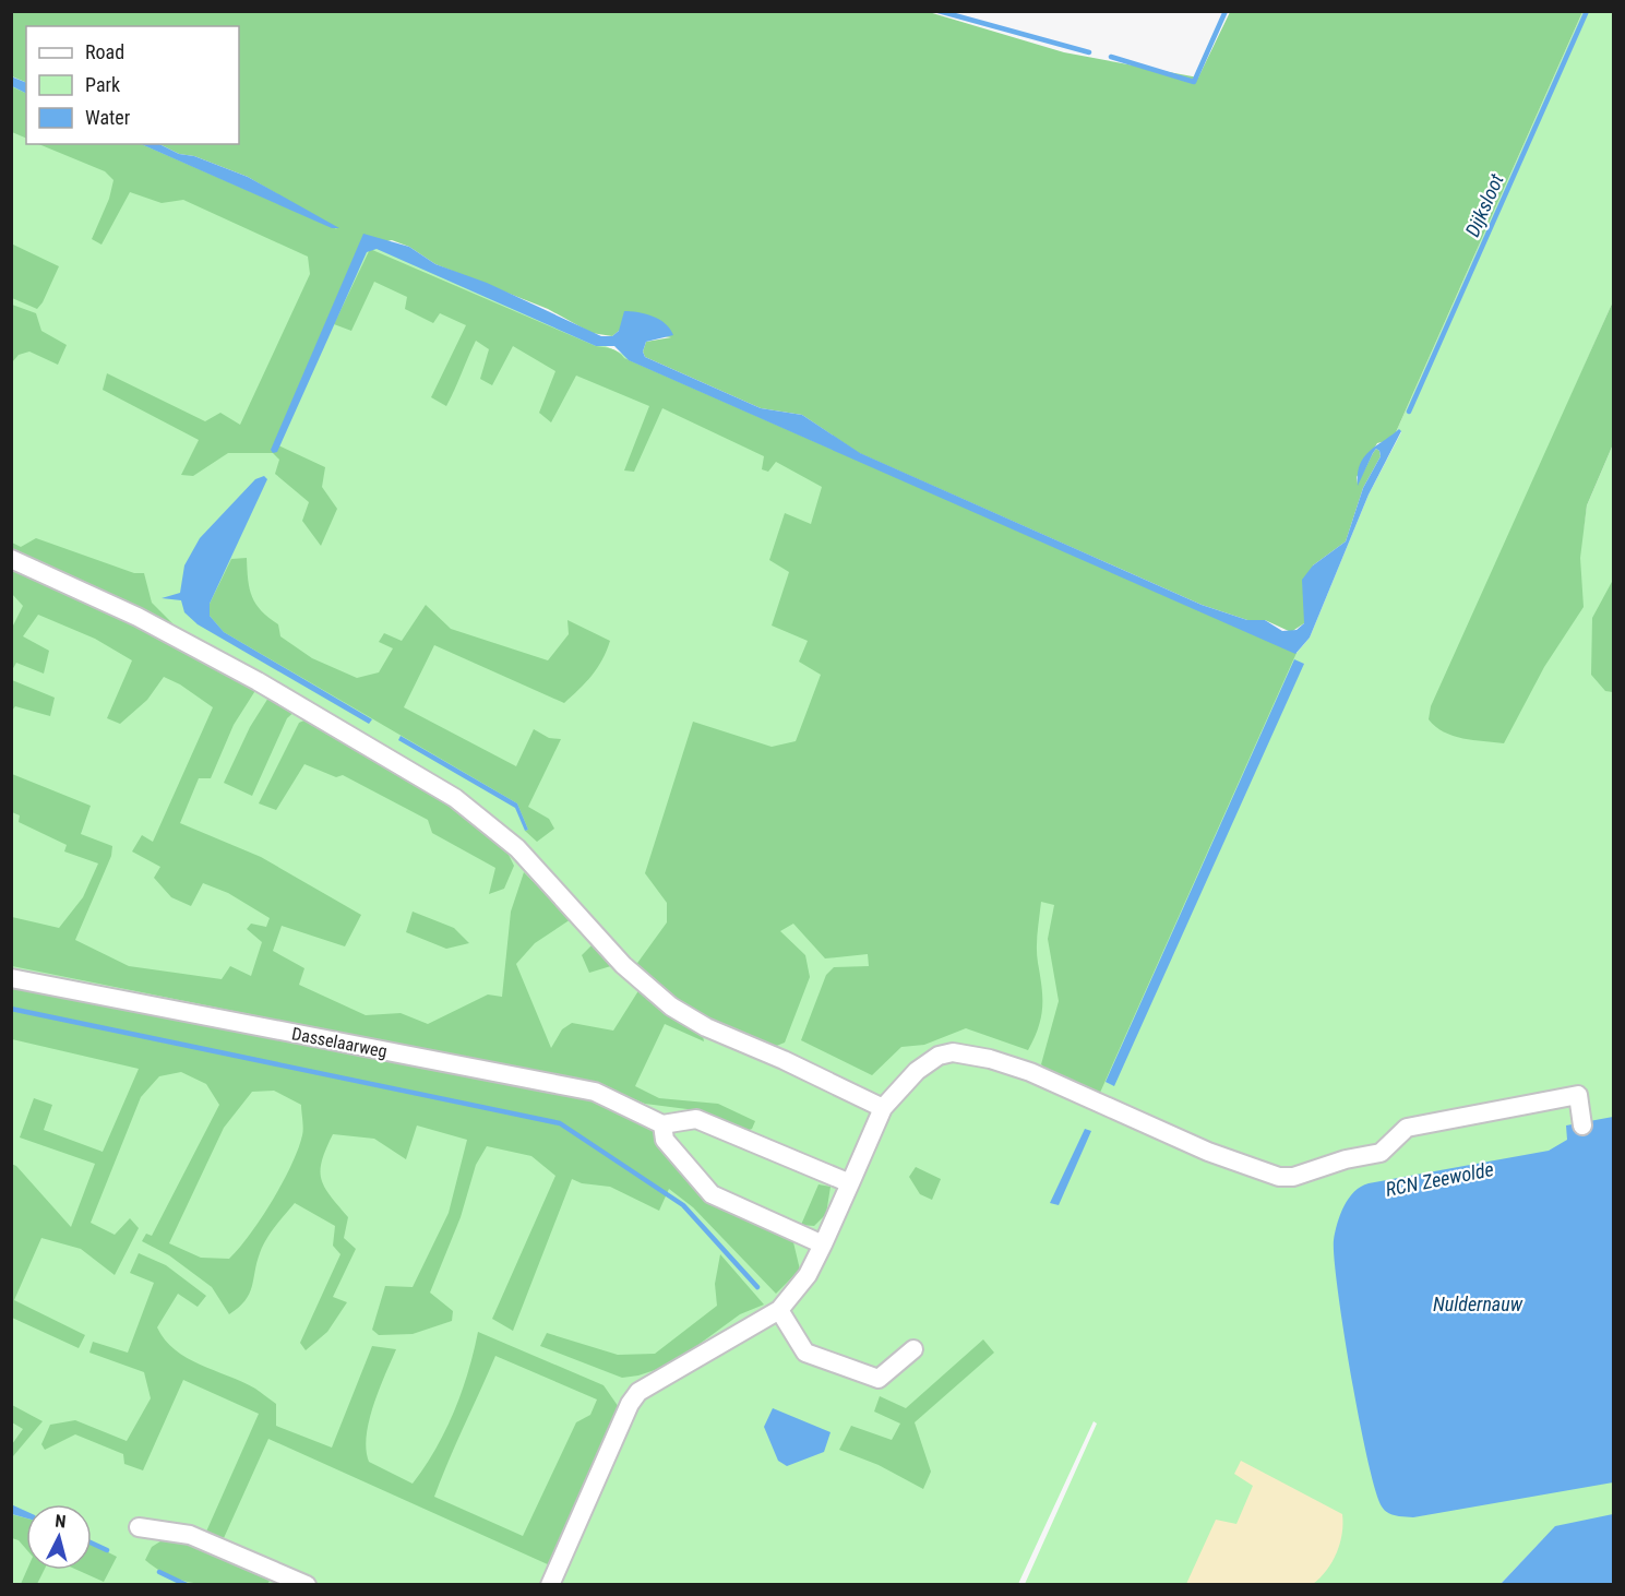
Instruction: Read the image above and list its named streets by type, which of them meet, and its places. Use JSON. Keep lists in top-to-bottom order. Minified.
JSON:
{"streets":{"street":["Dasselaarweg"]},"water":["Dijksloot","RCN Zeewolde","Nuldernauw"],"legend":["Road","Park","Water"],"north":"top"}
